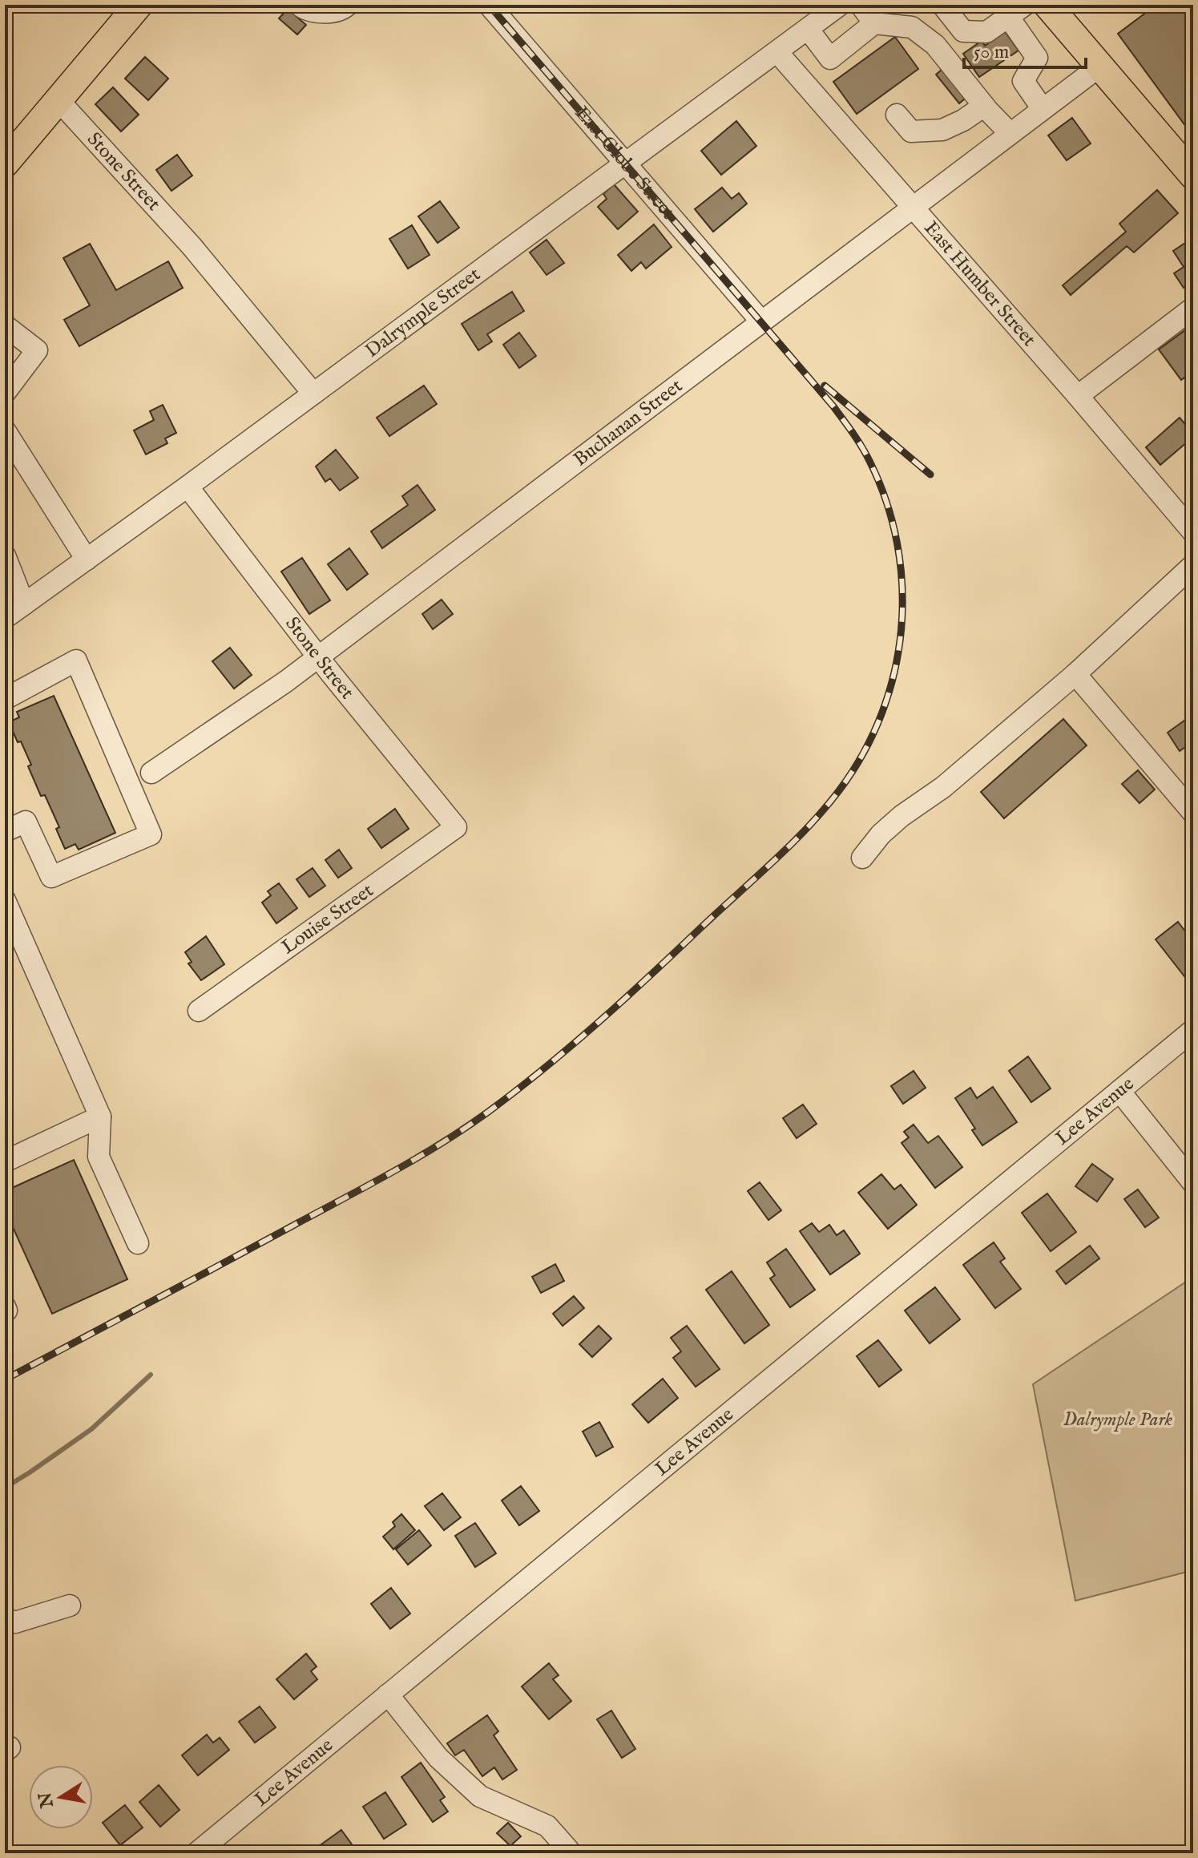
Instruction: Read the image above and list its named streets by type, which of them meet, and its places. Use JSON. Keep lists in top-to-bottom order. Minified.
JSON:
{"streets":{"street":["East Globe Street","Stone Street","East Humber Street","Dalrymple Street","Buchanan Street","Louise Street","Lee Avenue"]},"crossings":[["East Globe Street","Dalrymple Street"],["East Globe Street","Buchanan Street"],["Stone Street","Dalrymple Street"],["Stone Street","Buchanan Street"],["Stone Street","Louise Street"],["East Humber Street","Dalrymple Street"],["East Humber Street","Buchanan Street"]],"parks":["Dalrymple Park"],"scale_bar":"50 m","north":"left"}
